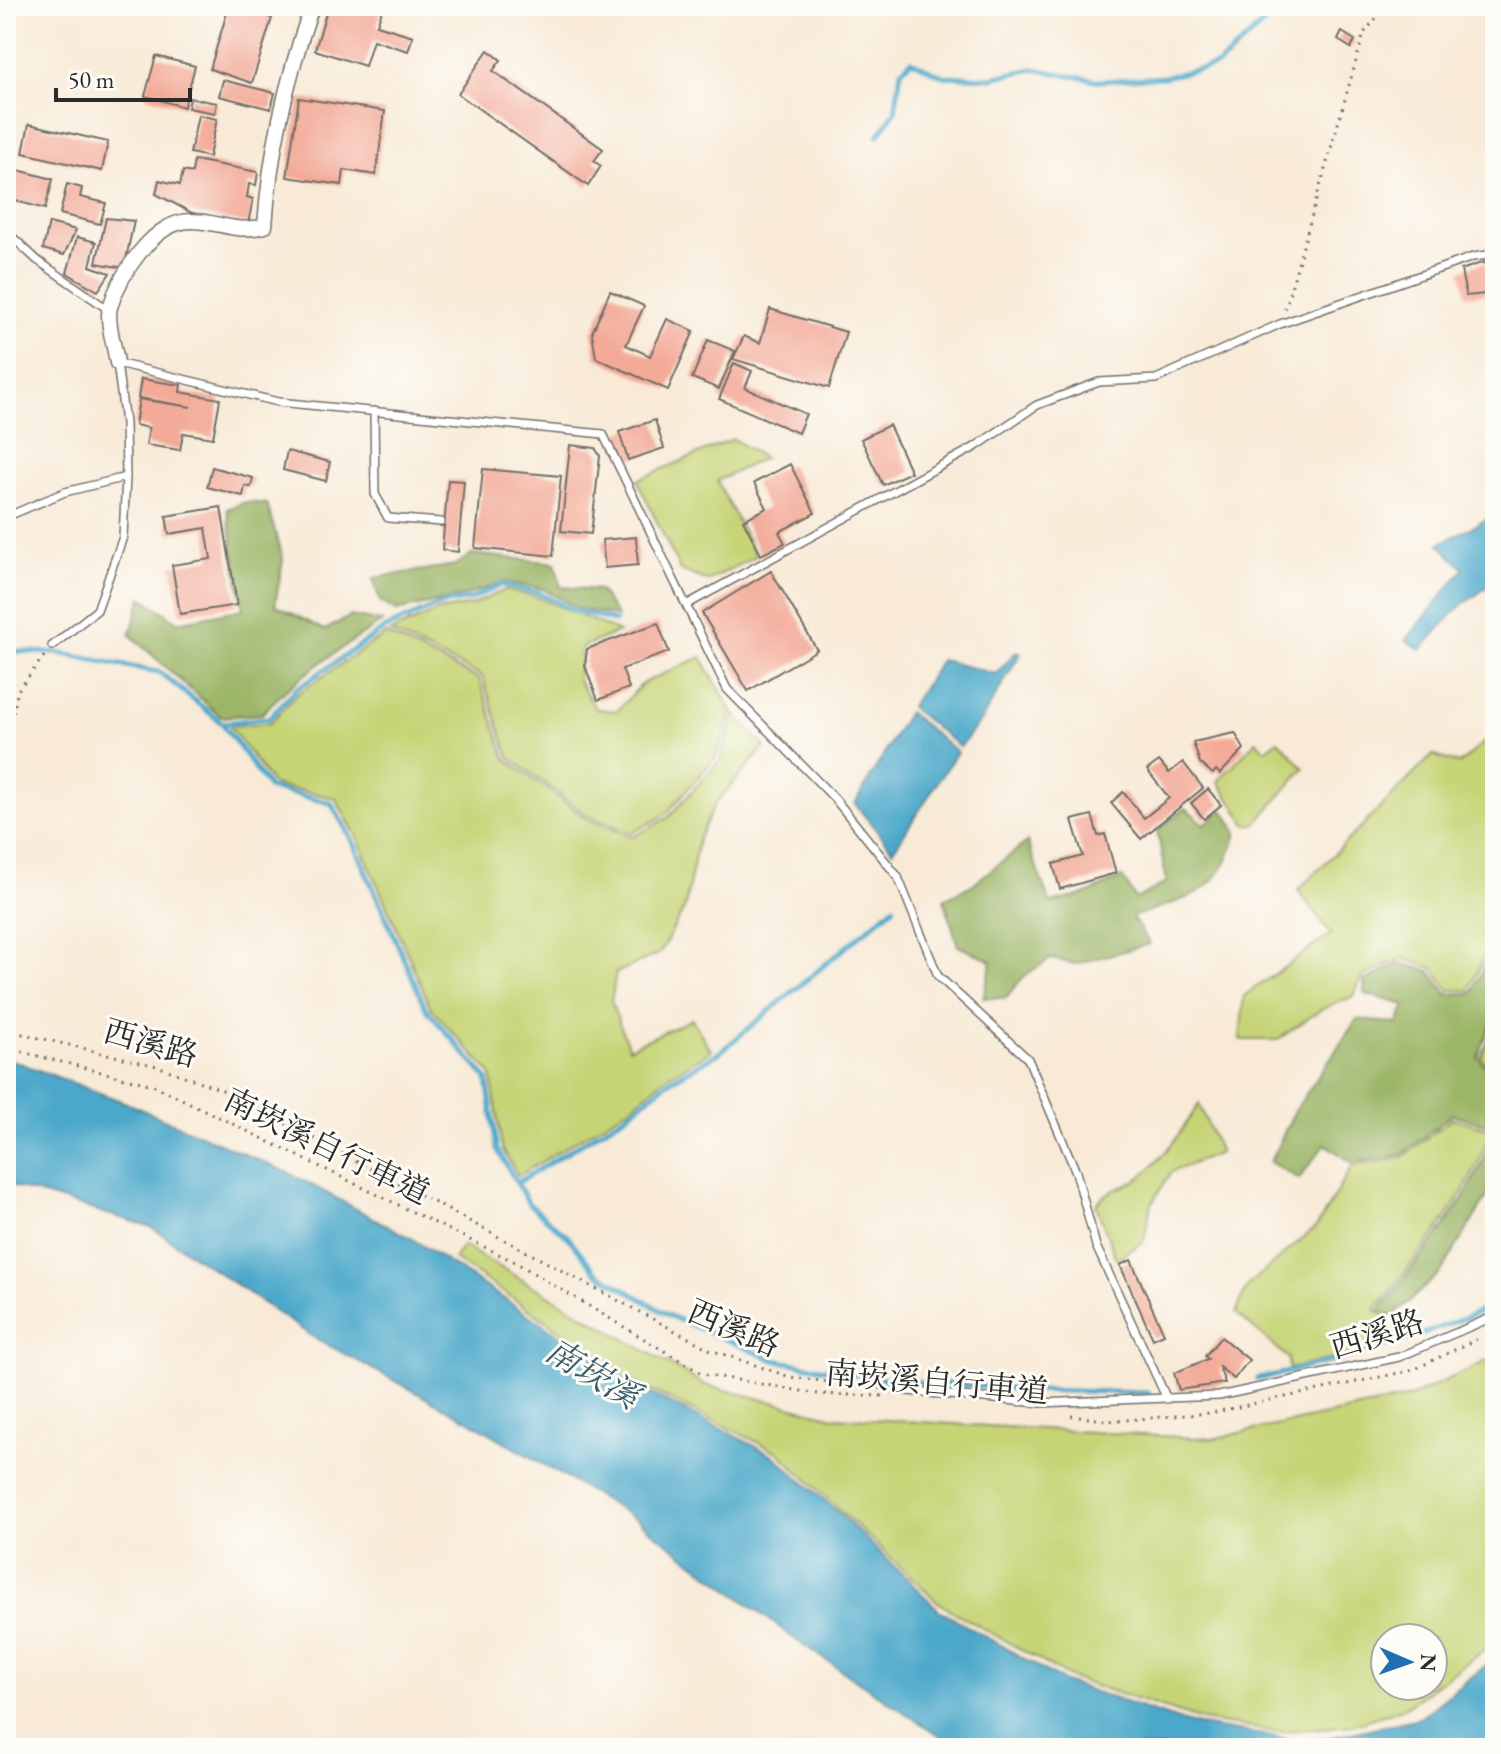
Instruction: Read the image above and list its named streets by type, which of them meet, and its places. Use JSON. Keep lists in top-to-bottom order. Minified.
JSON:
{"streets":{"lane":["西溪路"],"path":["南崁溪自行車道"]},"crossings":[["西溪路","南崁溪自行車道"]],"water":["南崁溪"],"scale_bar":"50 m","north":"right"}
